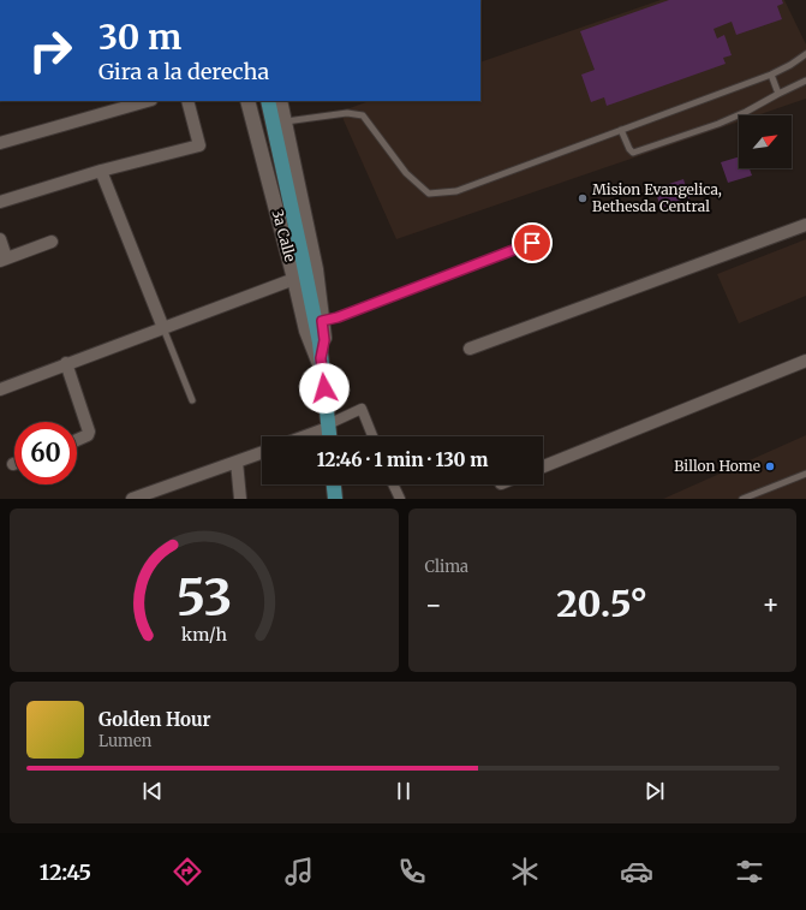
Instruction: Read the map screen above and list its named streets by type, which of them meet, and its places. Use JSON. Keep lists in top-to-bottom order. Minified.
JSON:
{"streets":{"main road":["3a Calle"]},"places":["Mision Evangelica, Bethesda Central","Billon Home"],"north":"top right","page":{"turn":["30 m","Gira a la derecha"],"limit":"60","trip":"12:46 · 1 min · 130 m","tile":"Clima","heat":["−","20.5°","+"],"song":["Golden Hour","Lumen"],"tabs":"12:45","gauge":["53","km/h"]}}
